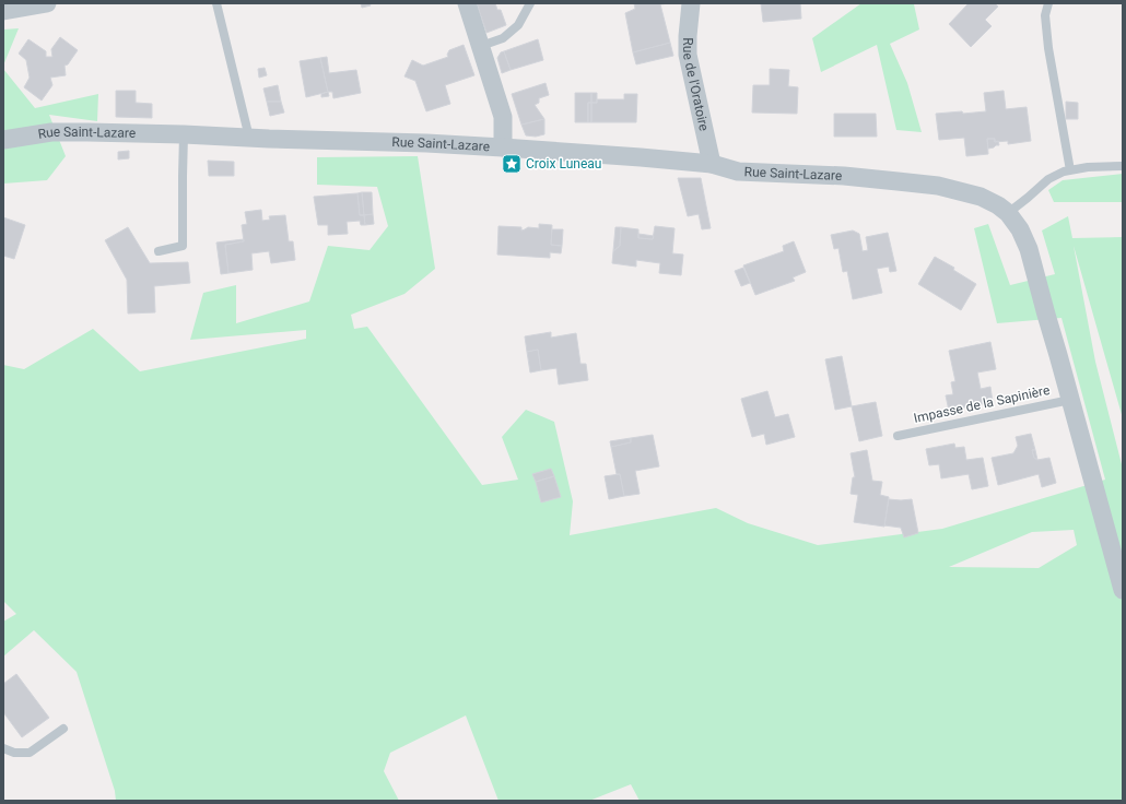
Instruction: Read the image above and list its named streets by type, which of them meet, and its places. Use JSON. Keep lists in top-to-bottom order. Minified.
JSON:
{"streets":{"street":["Rue de l'Oratoire","Rue Saint-Lazare"],"lane":["Impasse de la Sapinière"]},"crossings":[["Rue de l'Oratoire","Rue Saint-Lazare"],["Rue Saint-Lazare","Impasse de la Sapinière"]],"places":{"place":["Croix Luneau"]}}
